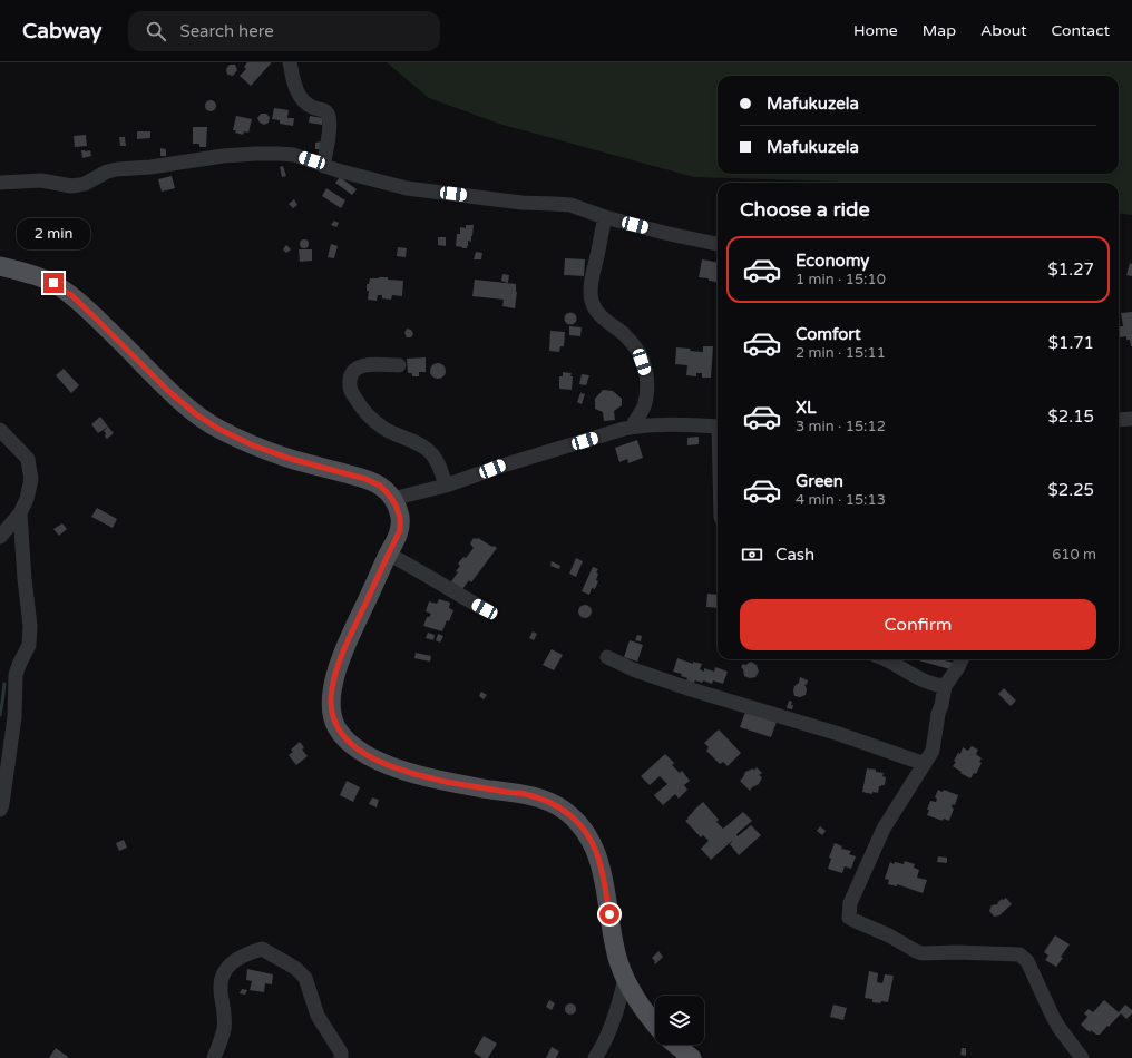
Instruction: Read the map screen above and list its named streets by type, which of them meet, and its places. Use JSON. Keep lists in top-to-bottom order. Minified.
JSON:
{"page":{"header":"Cabway","search":"Search here","nav":["Home","Map","About","Contact"],"banner":["Mafukuzela","Mafukuzela"],"heading":"Choose a ride","bubble":"2 min","list":[{"name":"Economy","note":"1 min · 15:10","value":"$1.27"},{"name":"Comfort","note":"2 min · 15:11","value":"$1.71"},{"name":"XL","note":"3 min · 15:12","value":"$2.15"},{"name":"Green","note":"4 min · 15:13","value":"$2.25"}],"pay":["Cash","610 m"],"buttons":"Confirm"}}
